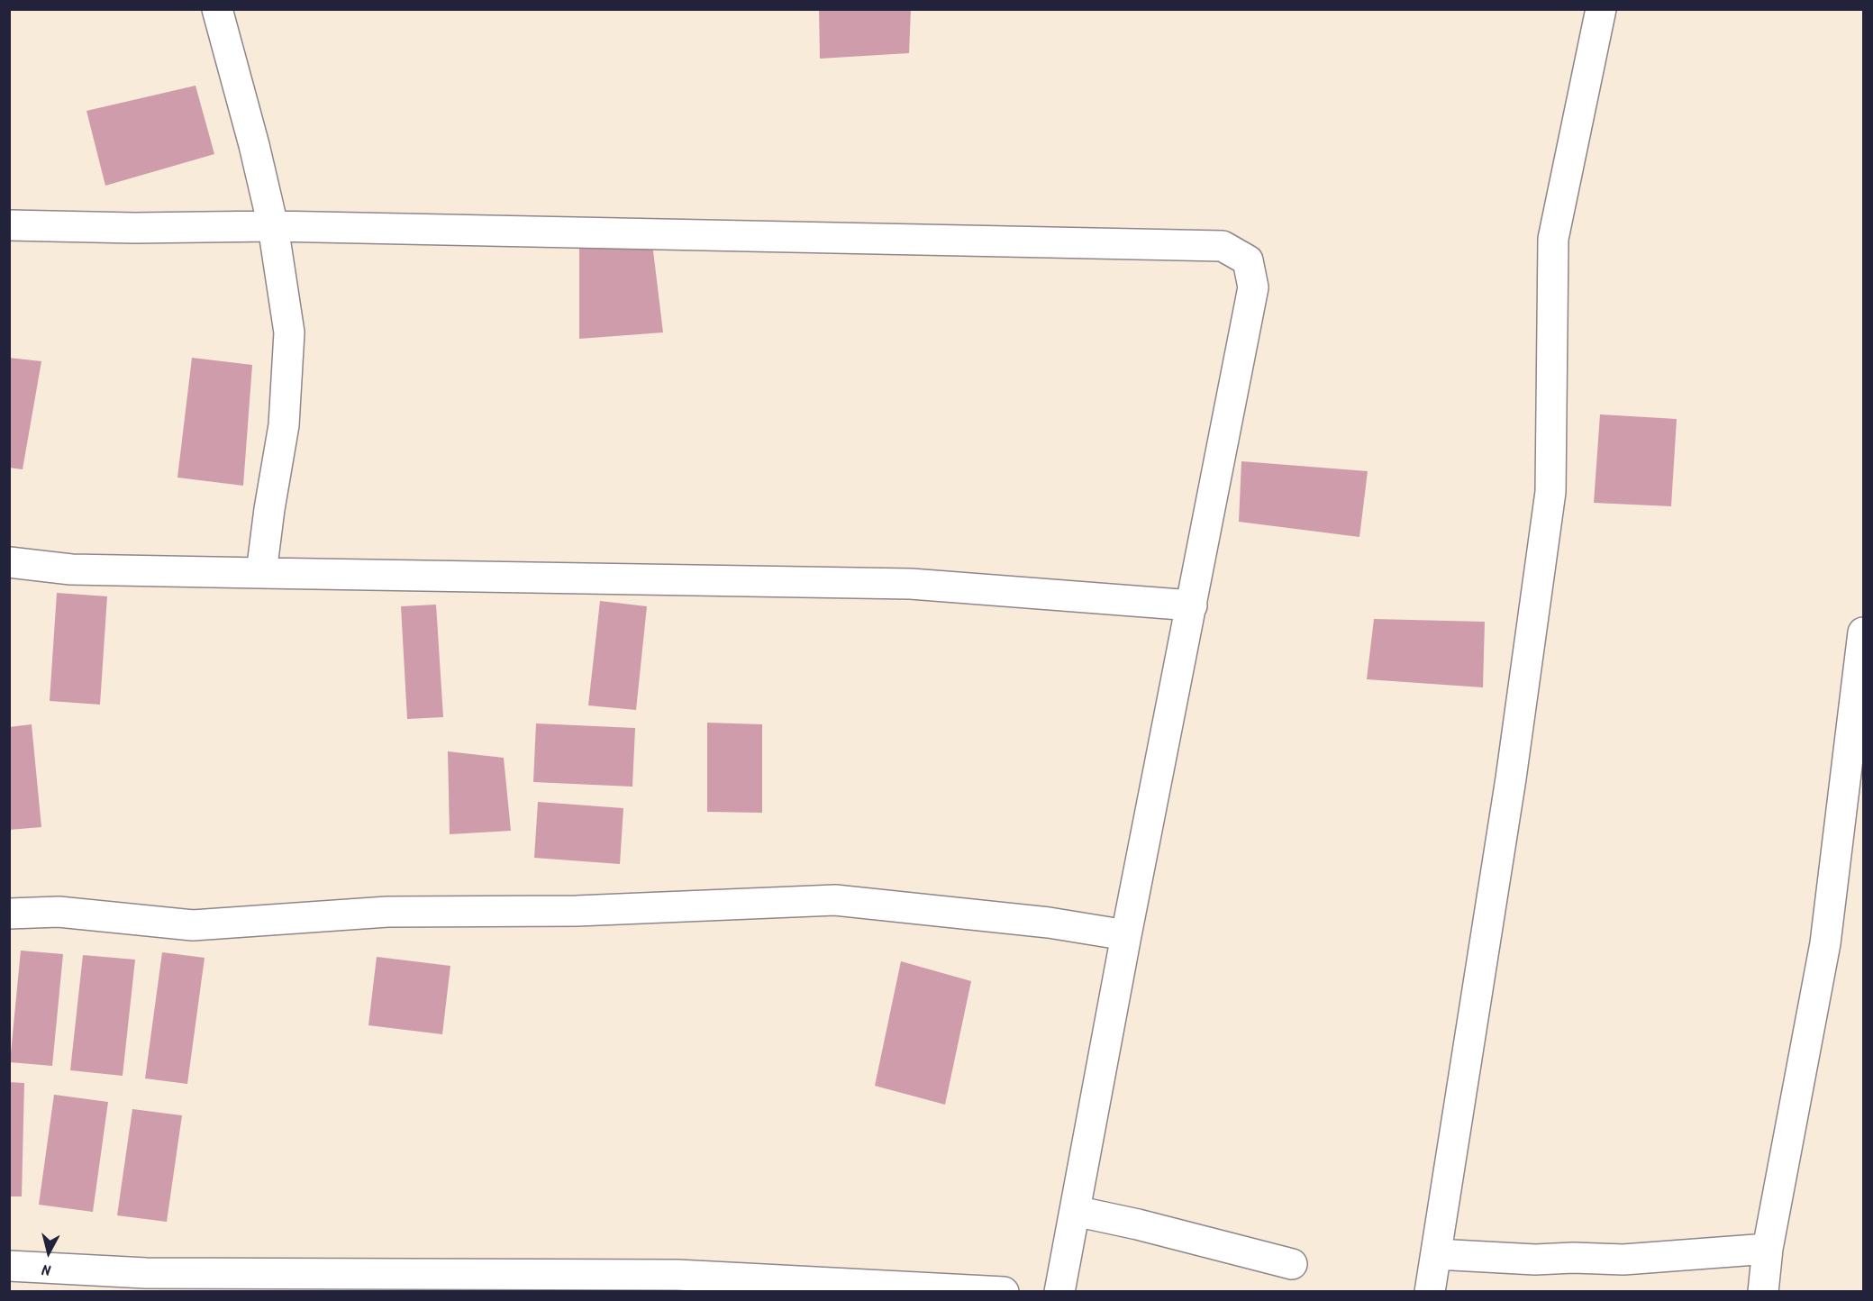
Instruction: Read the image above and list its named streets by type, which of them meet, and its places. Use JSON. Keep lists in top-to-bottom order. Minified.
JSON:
{"north":"bottom"}
